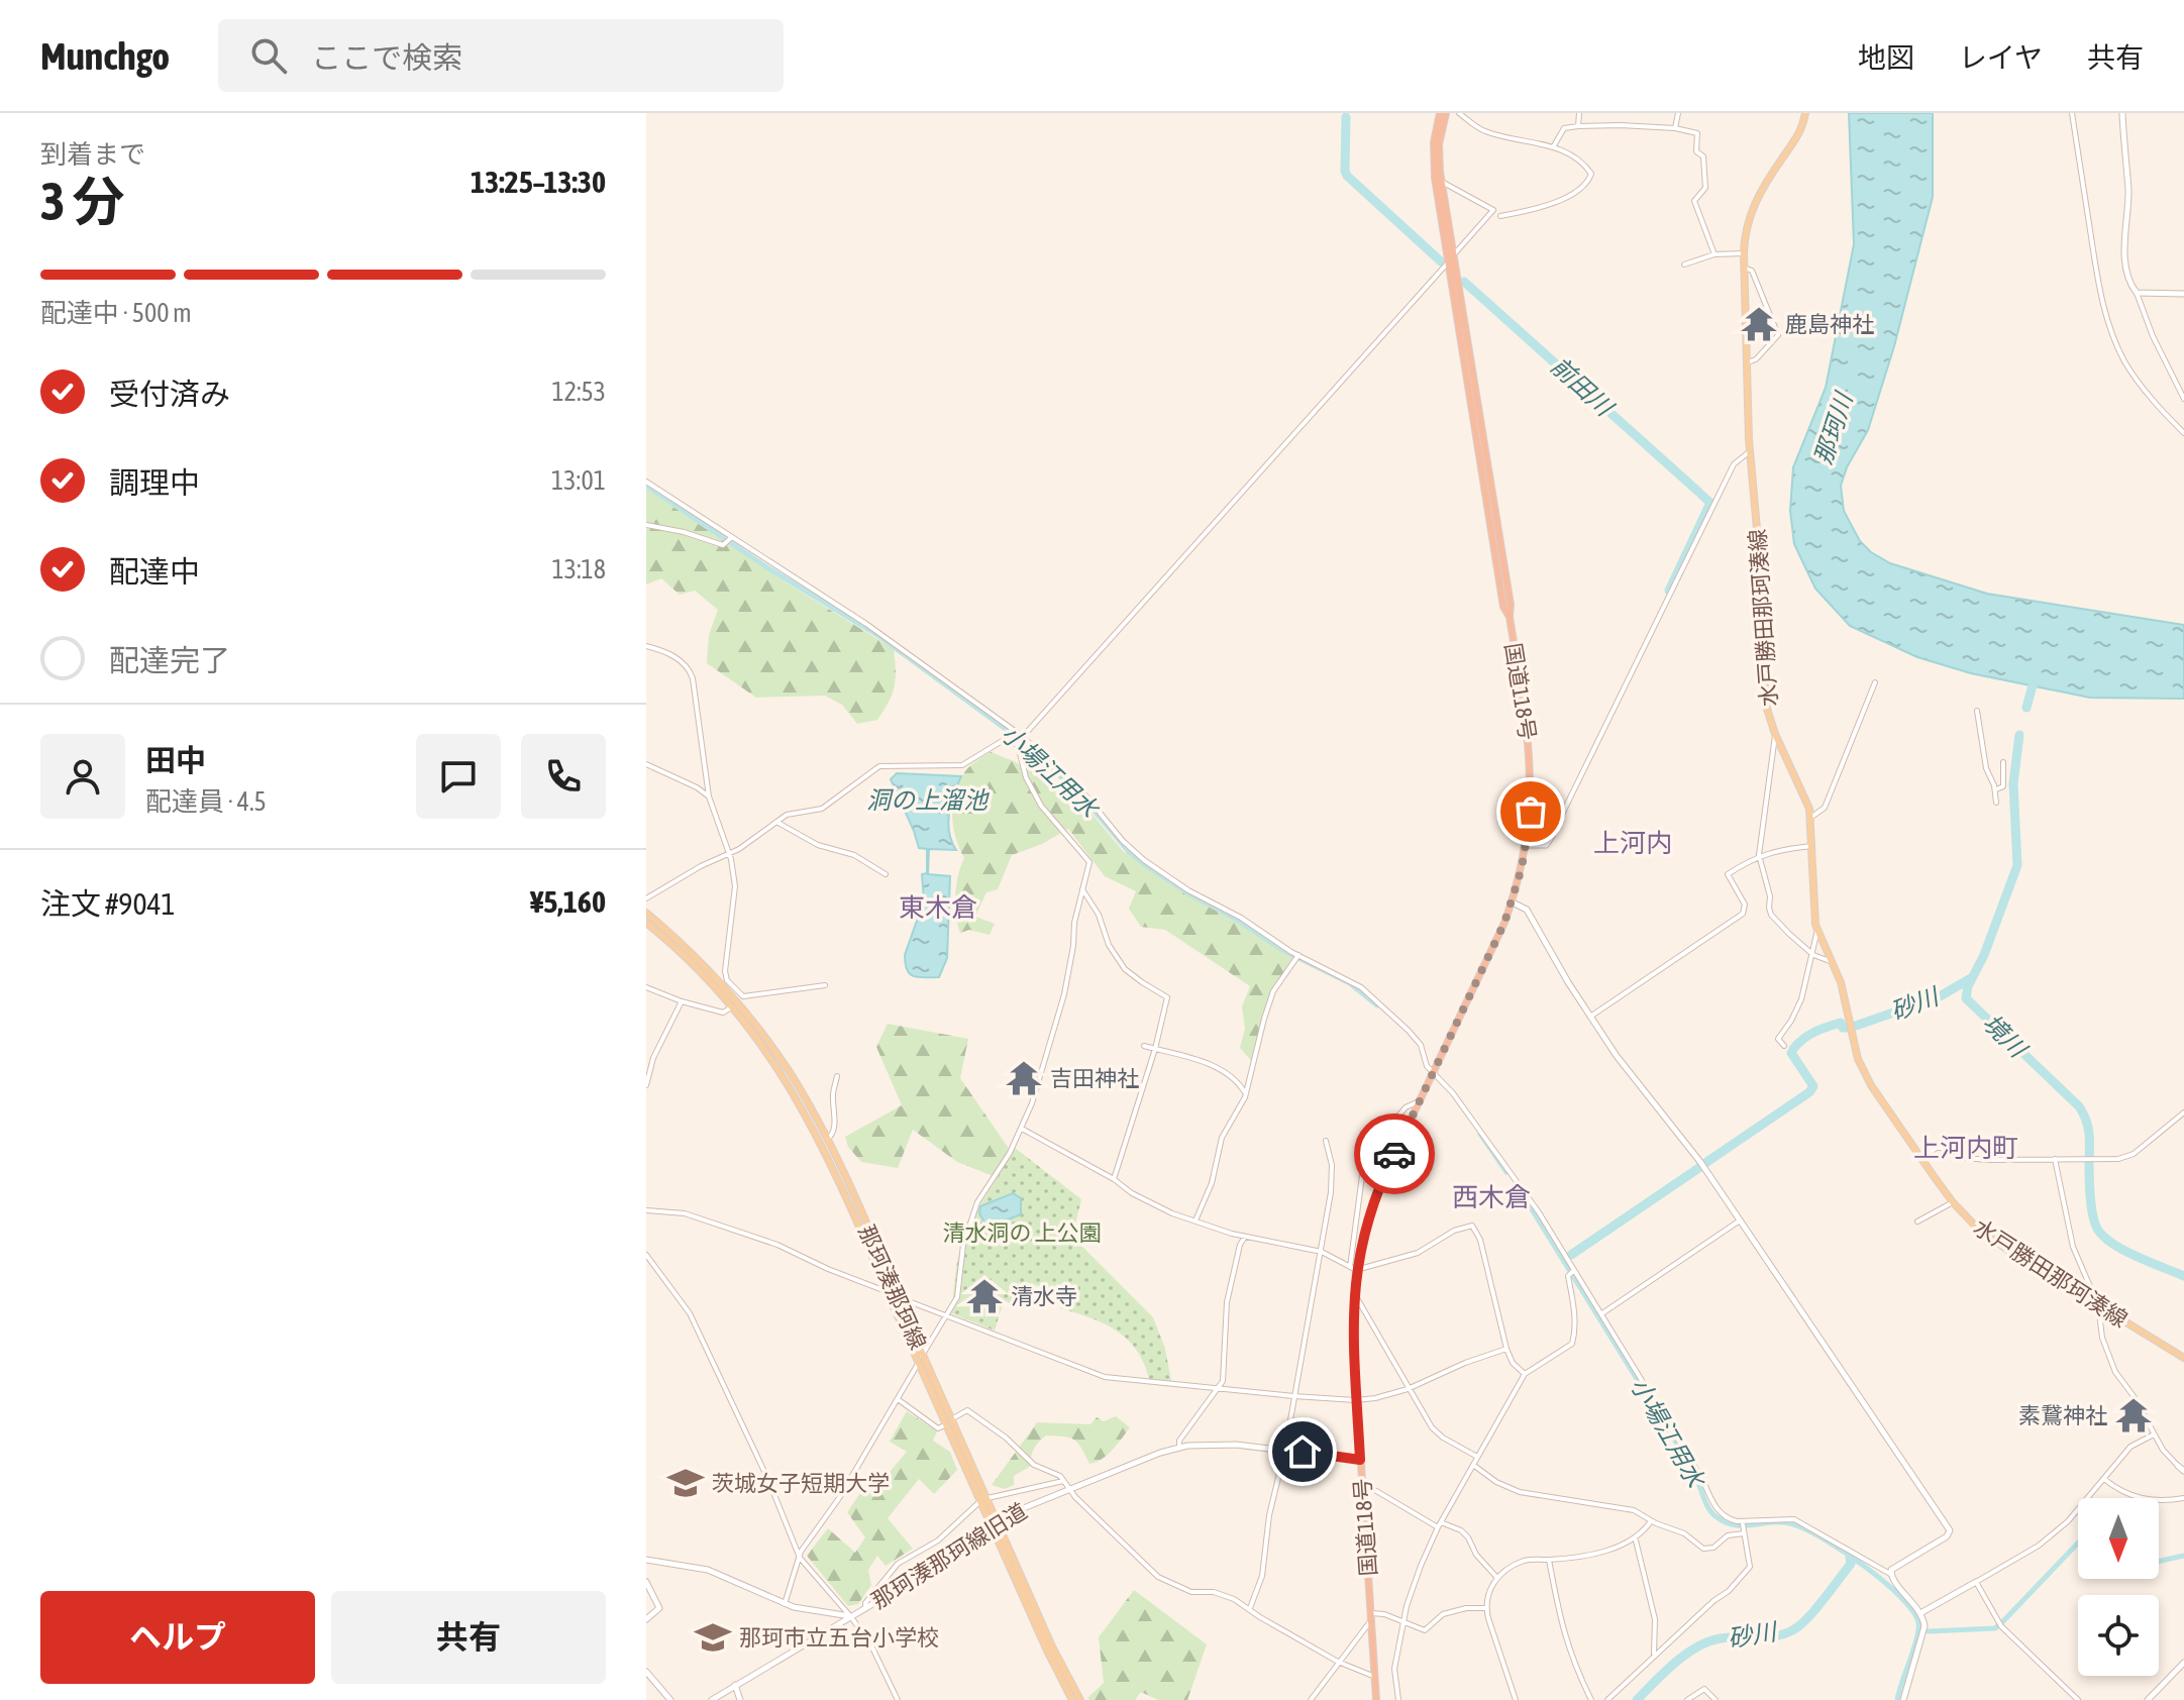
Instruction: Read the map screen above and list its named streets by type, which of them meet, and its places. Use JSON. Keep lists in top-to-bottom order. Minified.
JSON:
{"streets":{"highway":["国道118号"],"main road":["水戸勝田那珂湊線","那珂湊那珂線"],"street":["那珂湊那珂線旧道"]},"crossings":[["国道118号","那珂湊那珂線旧道"],["那珂湊那珂線","那珂湊那珂線旧道"]],"districts":["上河内","東木倉","上河内町","西木倉"],"water":["前田川","那珂川","小場江用水","洞の上溜池","砂川","境川"],"parks":["清水洞の 上公園"],"places":{"temple":["鹿島神社","吉田神社","清水寺","素鵞神社"],"school or university":["茨城女子短期大学","那珂市立五台小学校"]},"north":"bottom","page":{"header":"Munchgo","search":"ここで検索","nav":["地図","レイヤ","共有"],"heading":["3 分","到着まで","13:25–13:30"],"panel":["田中","配達員 · 4.5","注文 #9041","¥5,160"],"bar":"配達中 · 500 m","list":[["受付済み","12:53"],["調理中","13:01"],["配達中","13:18"],"配達完了"],"buttons":["ヘルプ","共有"]}}
